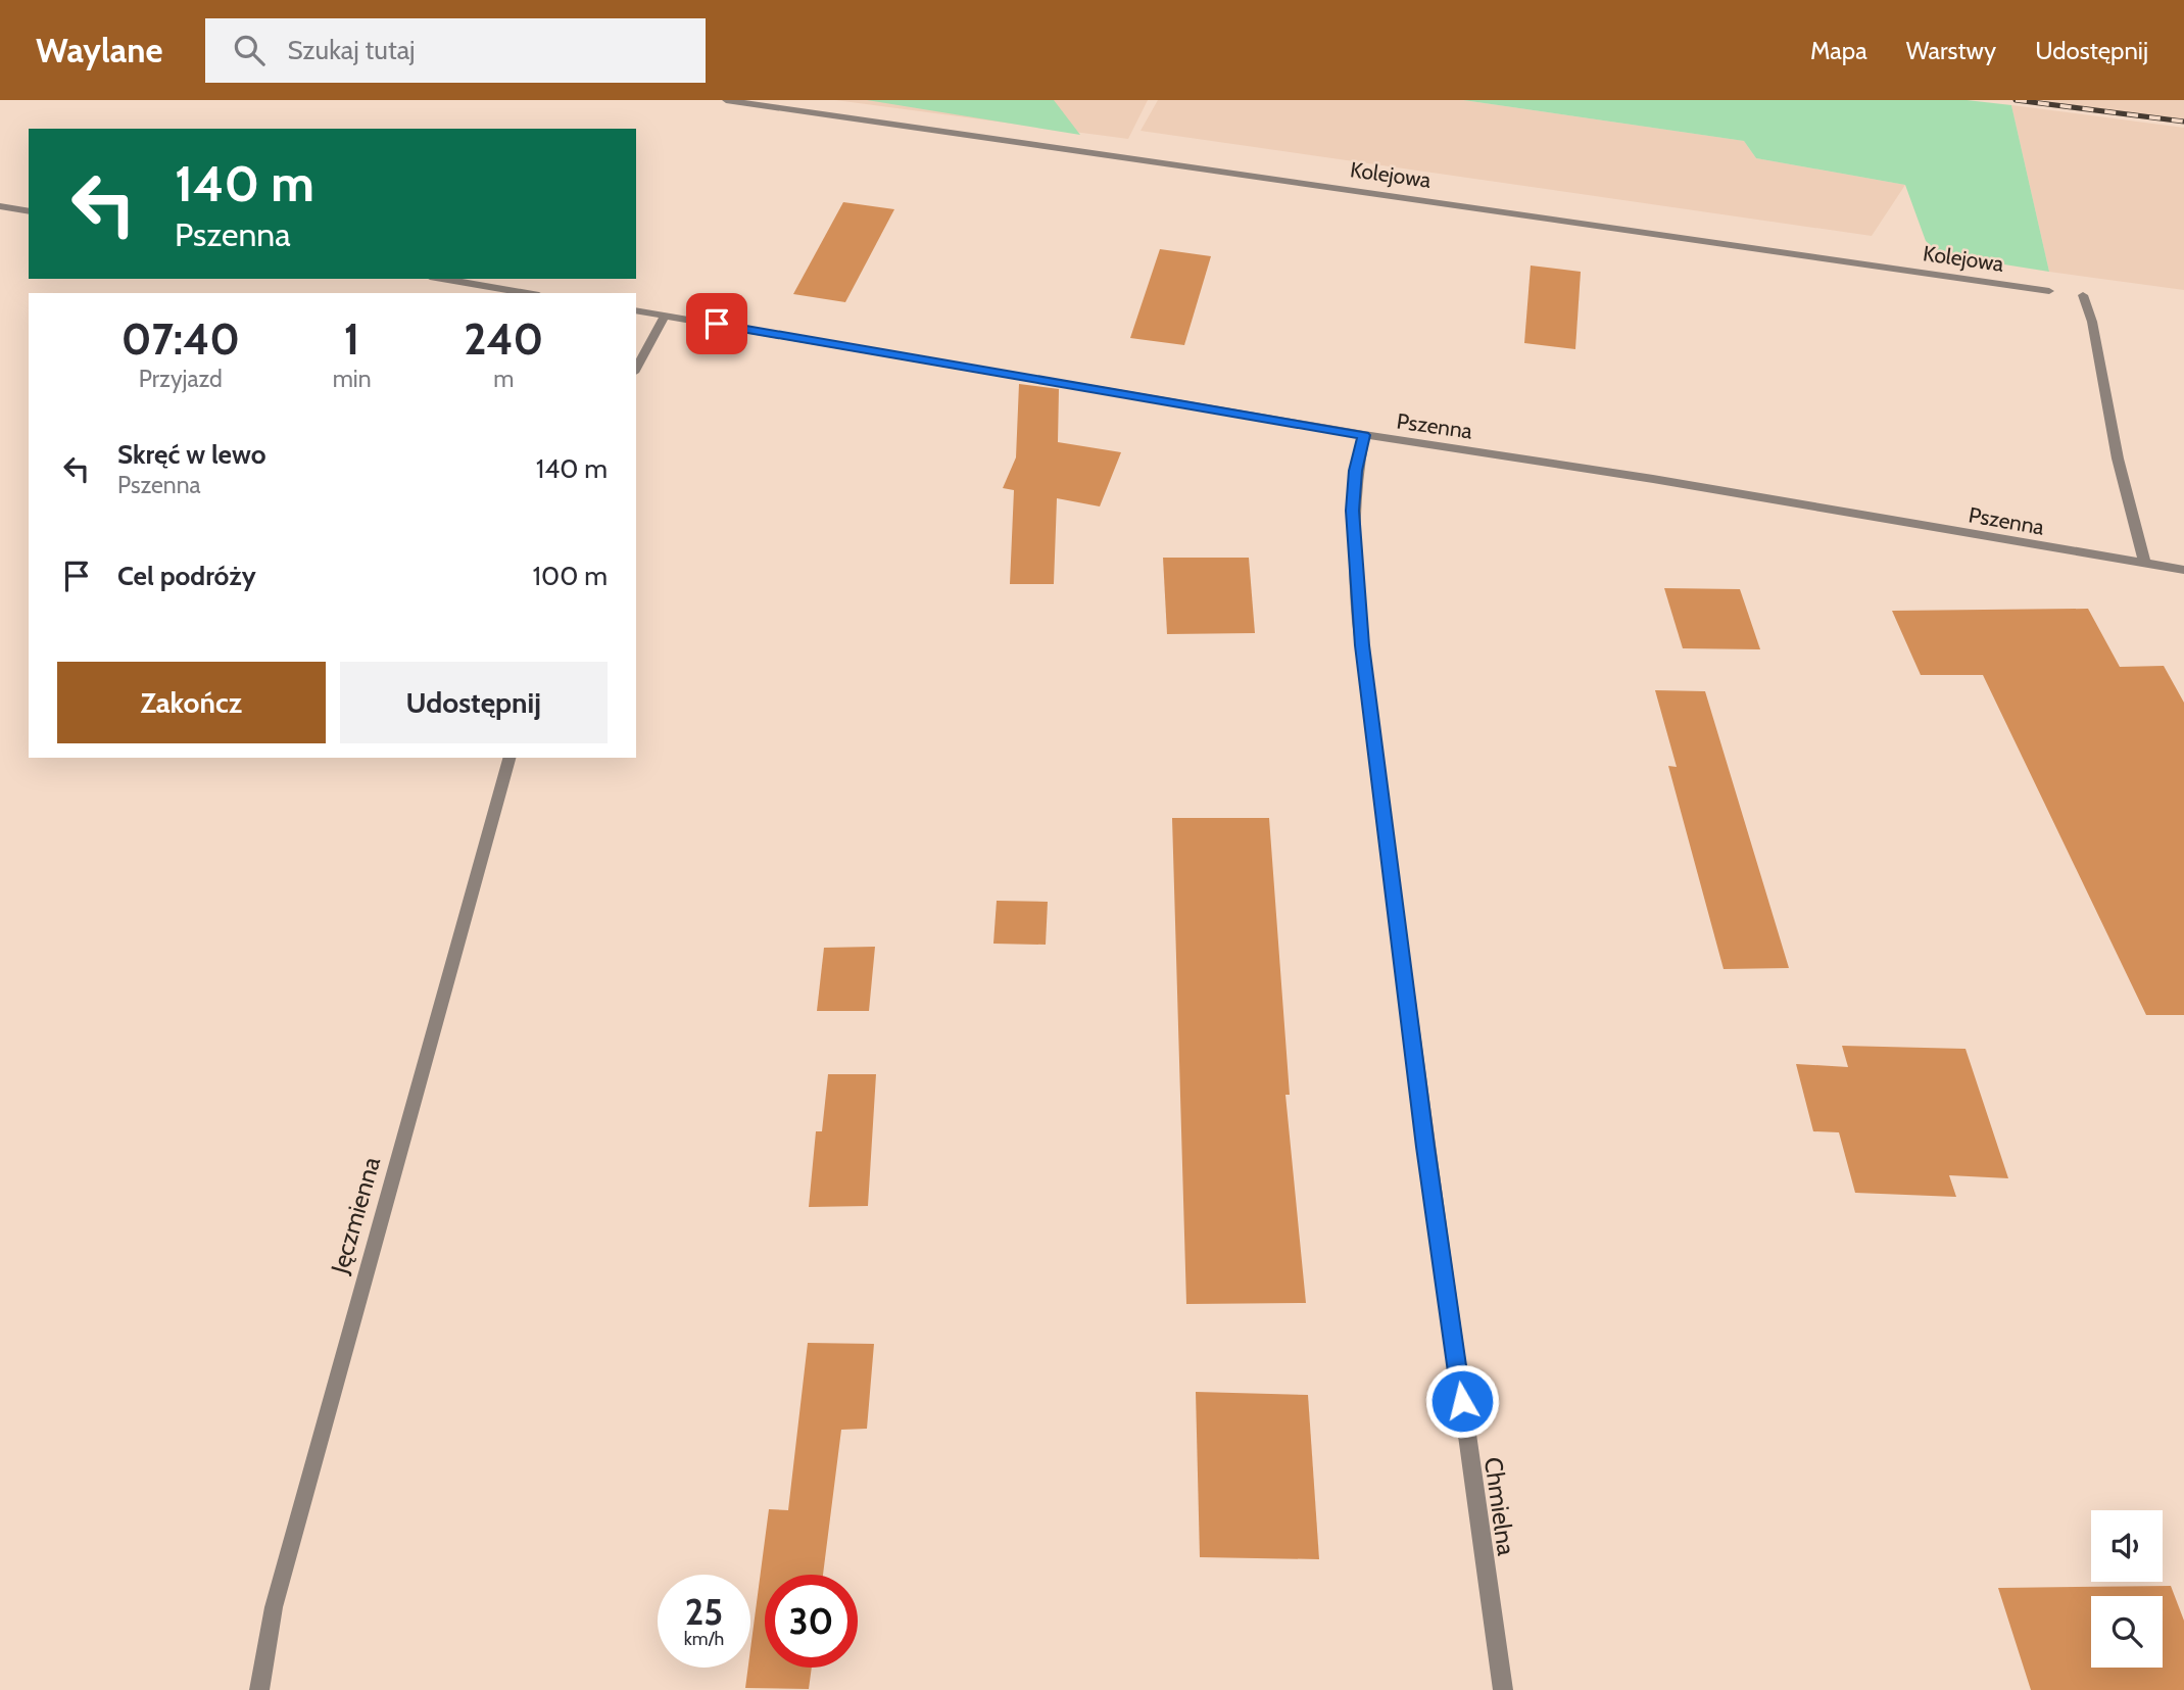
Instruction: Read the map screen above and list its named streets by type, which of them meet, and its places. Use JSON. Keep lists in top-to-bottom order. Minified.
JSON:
{"streets":{"street":["Kolejowa","Pszenna","Jęczmienna","Chmielna"]},"crossings":[["Pszenna","Chmielna"]],"page":{"header":"Waylane","search":"Szukaj tutaj","nav":["Mapa","Warstwy","Udostępnij"],"turn":["140 m","Pszenna"],"eta":["07:40","Przyjazd","1","min","240","m"],"list":[{"name":"Skręć w lewo","note":"Pszenna","value":"140 m"},{"name":"Cel podróży","value":"100 m"}],"buttons":["Zakończ","Udostępnij"],"speed":"25 km/h","limit":"30"}}
